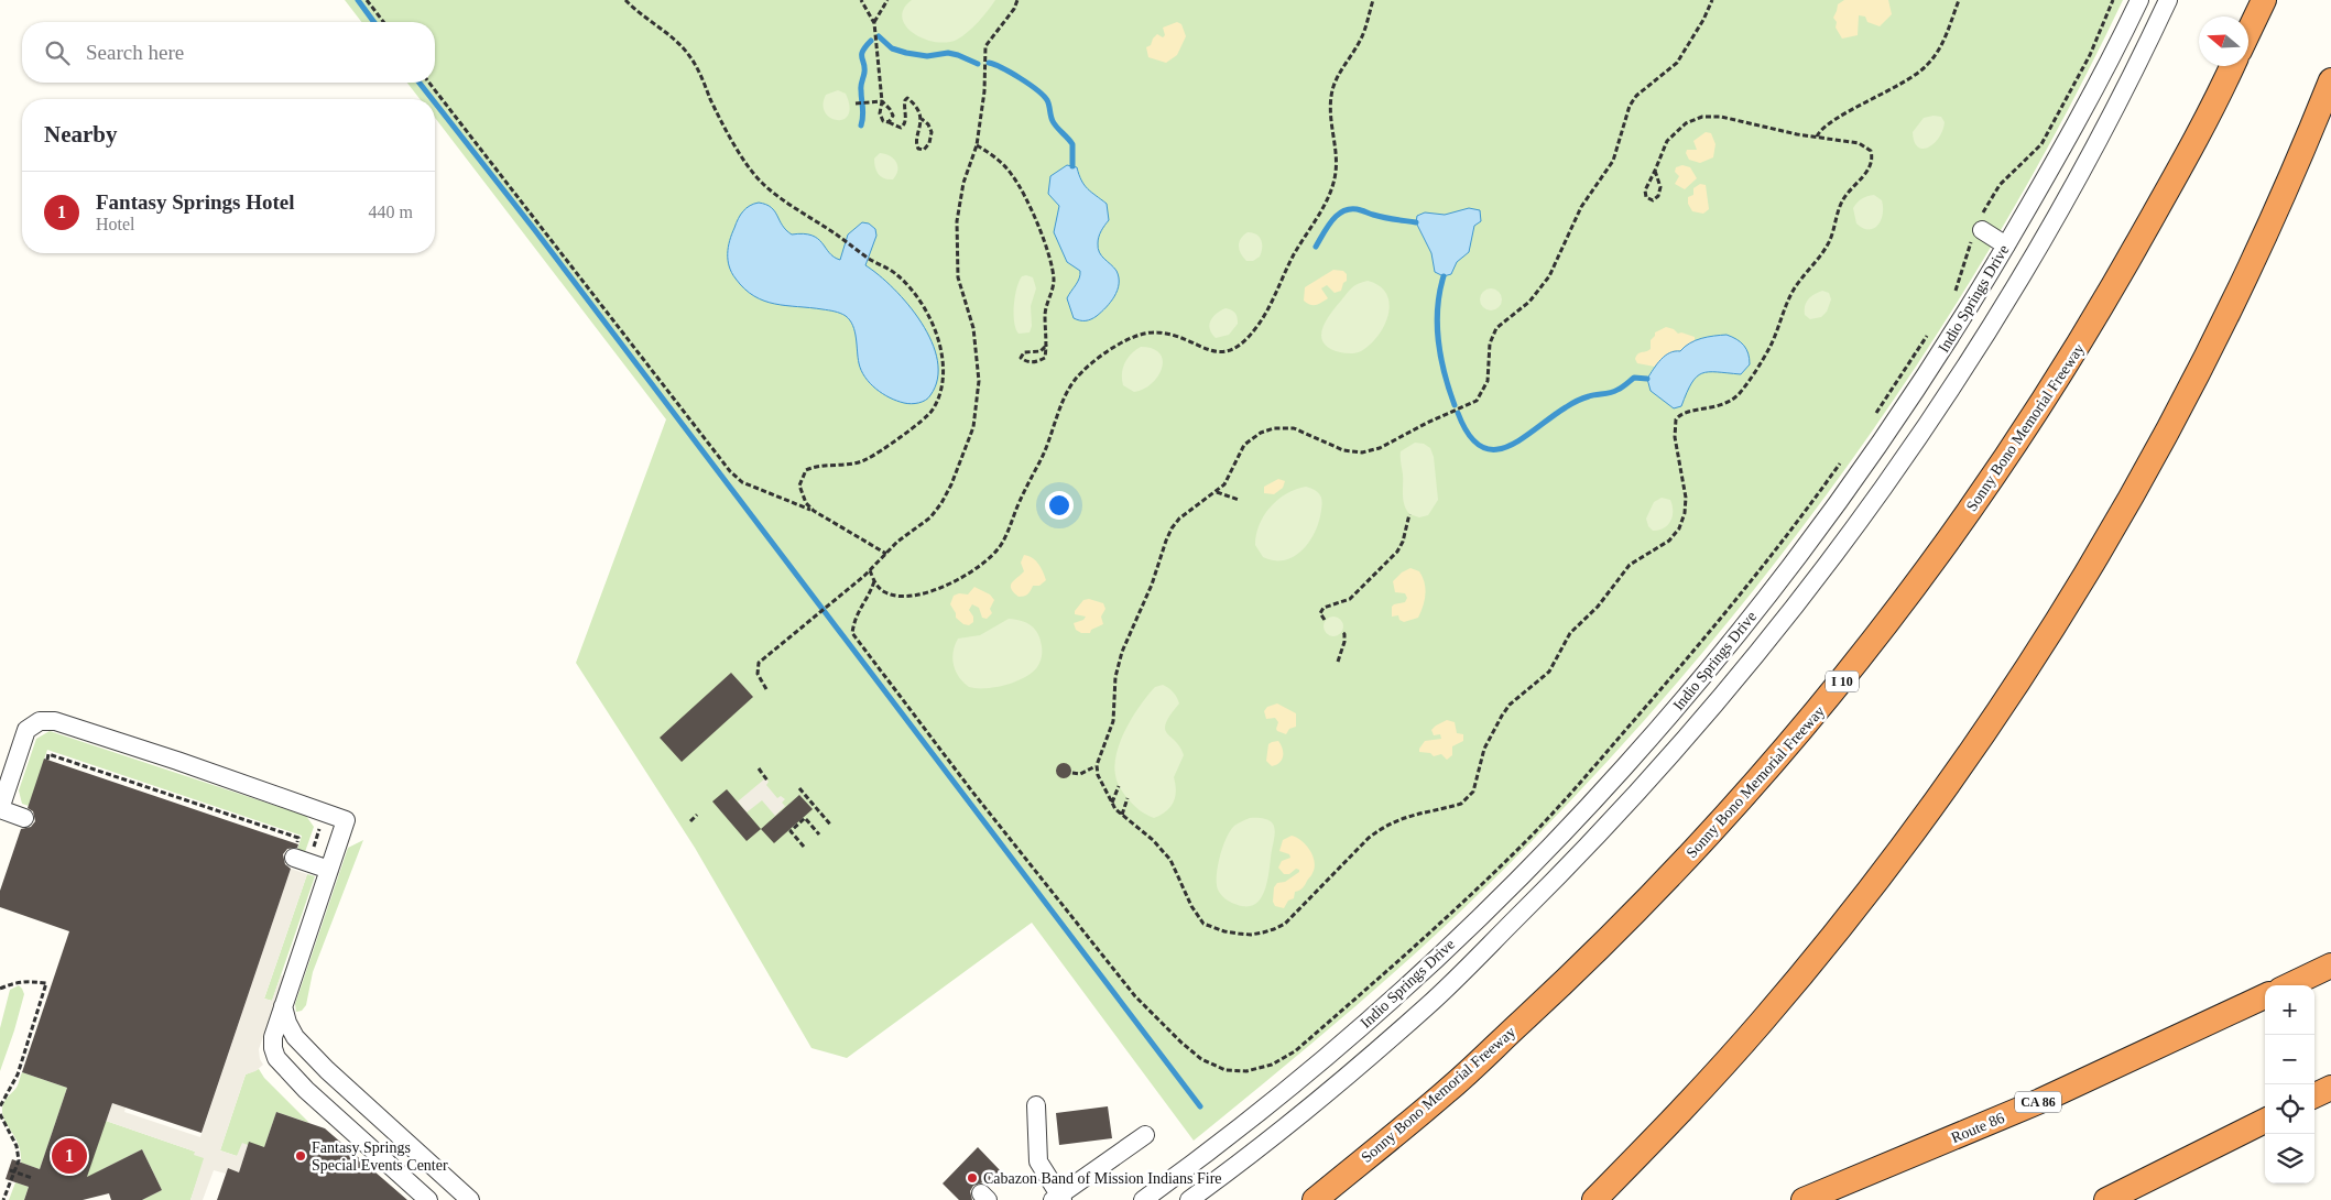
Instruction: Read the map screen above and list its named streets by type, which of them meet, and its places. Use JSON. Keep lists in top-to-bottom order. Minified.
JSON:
{"streets":{"highway":["Sonny Bono Memorial Freeway","I 10","CA 86","Route 86"],"lane":["Indio Springs Drive"]},"places":["Fantasy Springs Special Events Center","Cabazon Band of Mission Indians Fire"],"north":"left","page":{"search":"Search here","heading":"Nearby","list":[{"mark":"1","name":"Fantasy Springs Hotel","note":"Hotel","value":"440 m"}],"map_buttons":["+","−"],"pins":"1"}}
